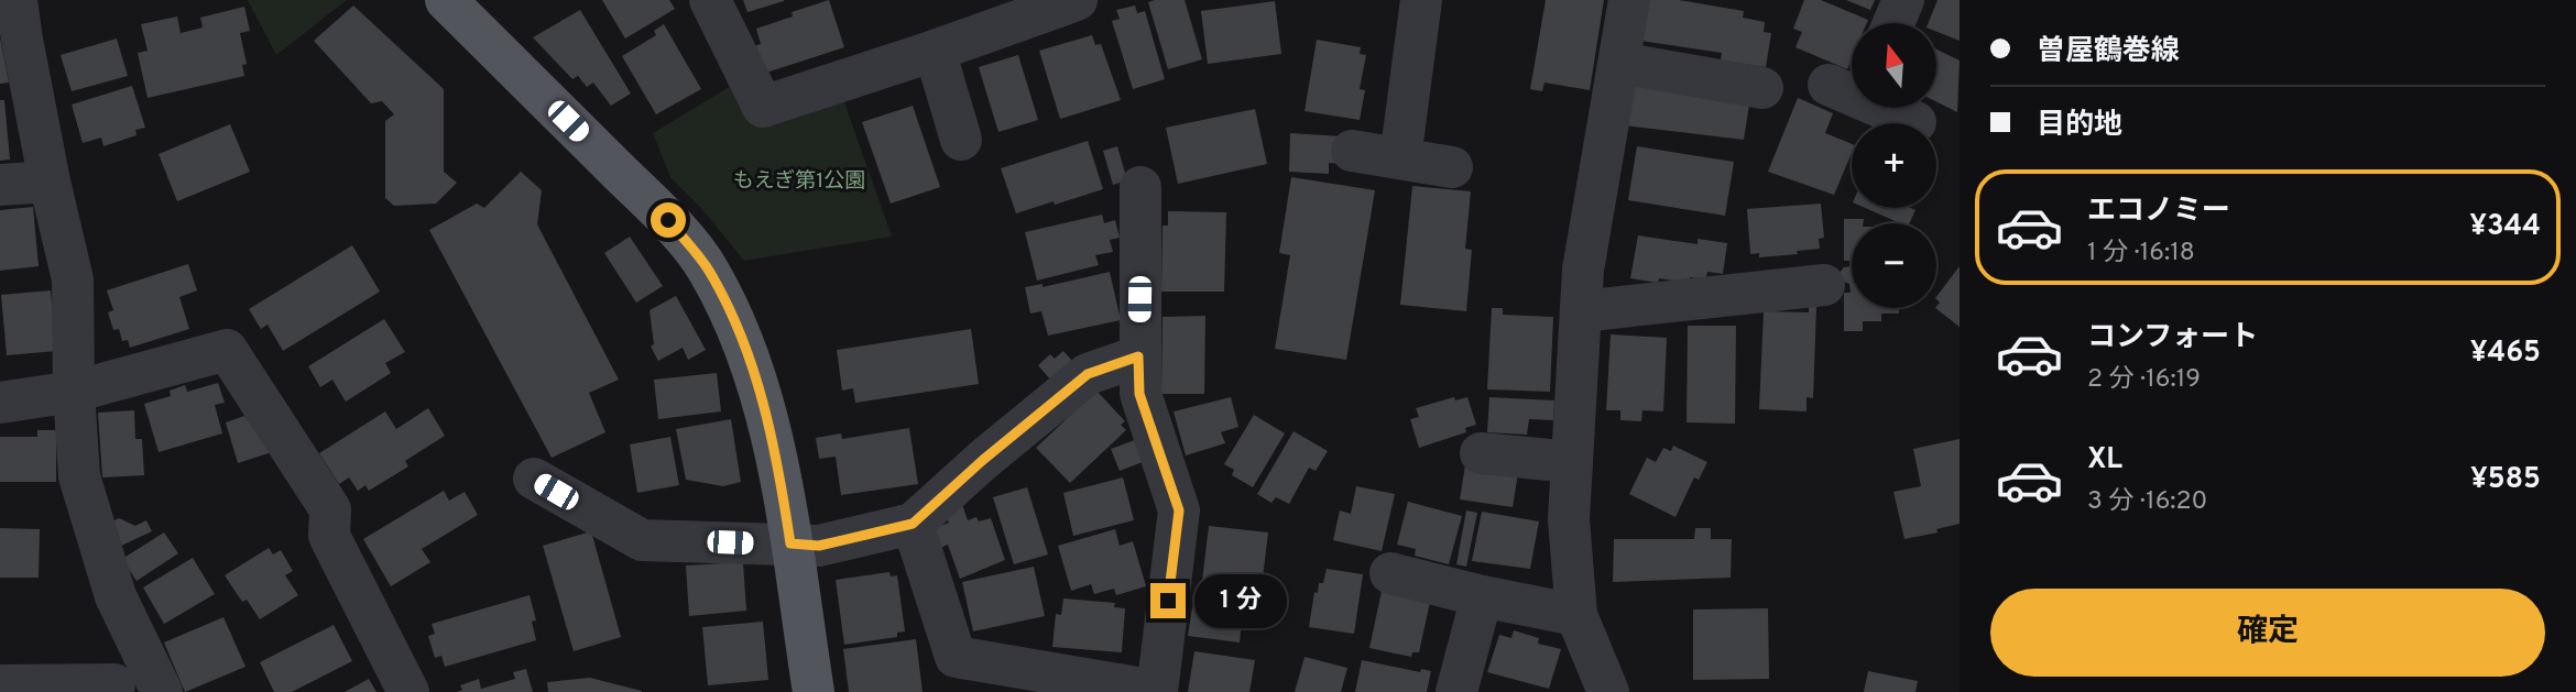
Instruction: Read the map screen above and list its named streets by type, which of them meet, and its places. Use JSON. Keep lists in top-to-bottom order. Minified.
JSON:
{"parks":["もえぎ第1公園"],"north":"top","page":{"banner":["曽屋鶴巻線","目的地"],"map_buttons":["+","−"],"list":[{"name":"エコノミー","note":"1 分 · 16:18","value":"¥344"},{"name":"コンフォート","note":"2 分 · 16:19","value":"¥465"},{"name":"XL","note":"3 分 · 16:20","value":"¥585"}],"buttons":"確定","bubble":"1 分"}}
